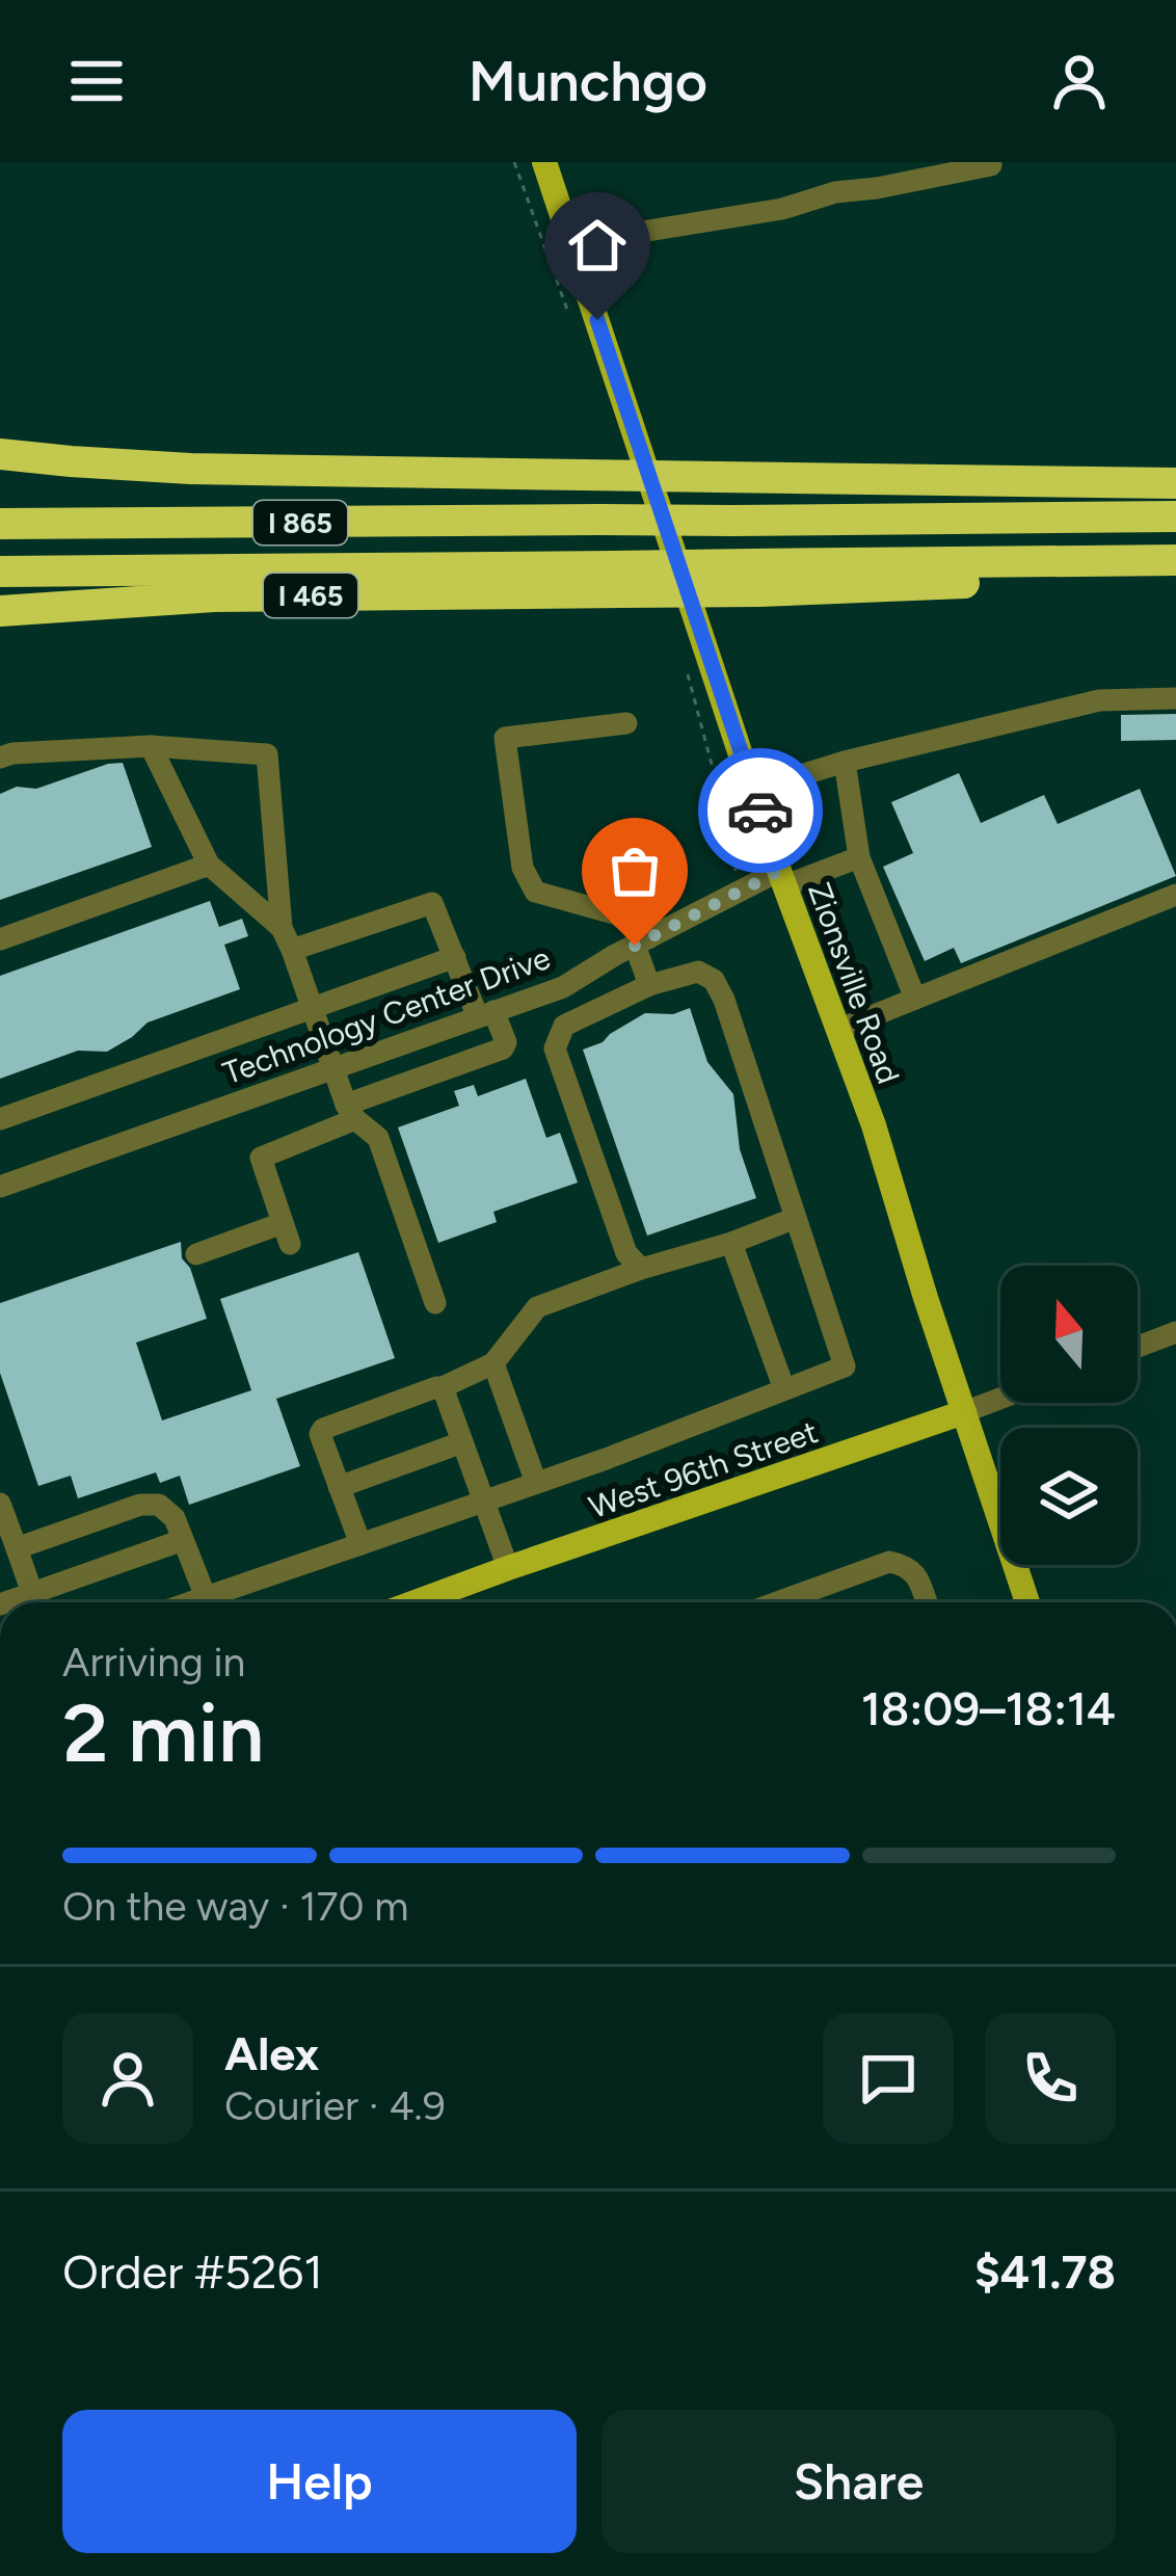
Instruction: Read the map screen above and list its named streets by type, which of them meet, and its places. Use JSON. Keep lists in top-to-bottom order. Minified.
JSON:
{"streets":{"highway":["I 865","I 465"],"main road":["Zionsville Road","West 96th Street"],"street":["Technology Center Drive"]},"crossings":[["I 865","I 465"],["Zionsville Road","Technology Center Drive"],["Zionsville Road","West 96th Street"]],"north":"top","page":{"header":"Munchgo","heading":["2 min","Arriving in","18:09–18:14"],"panel":["Alex","Courier · 4.9","Order #5261","$41.78"],"bar":"On the way · 170 m","buttons":["Help","Share"]}}
